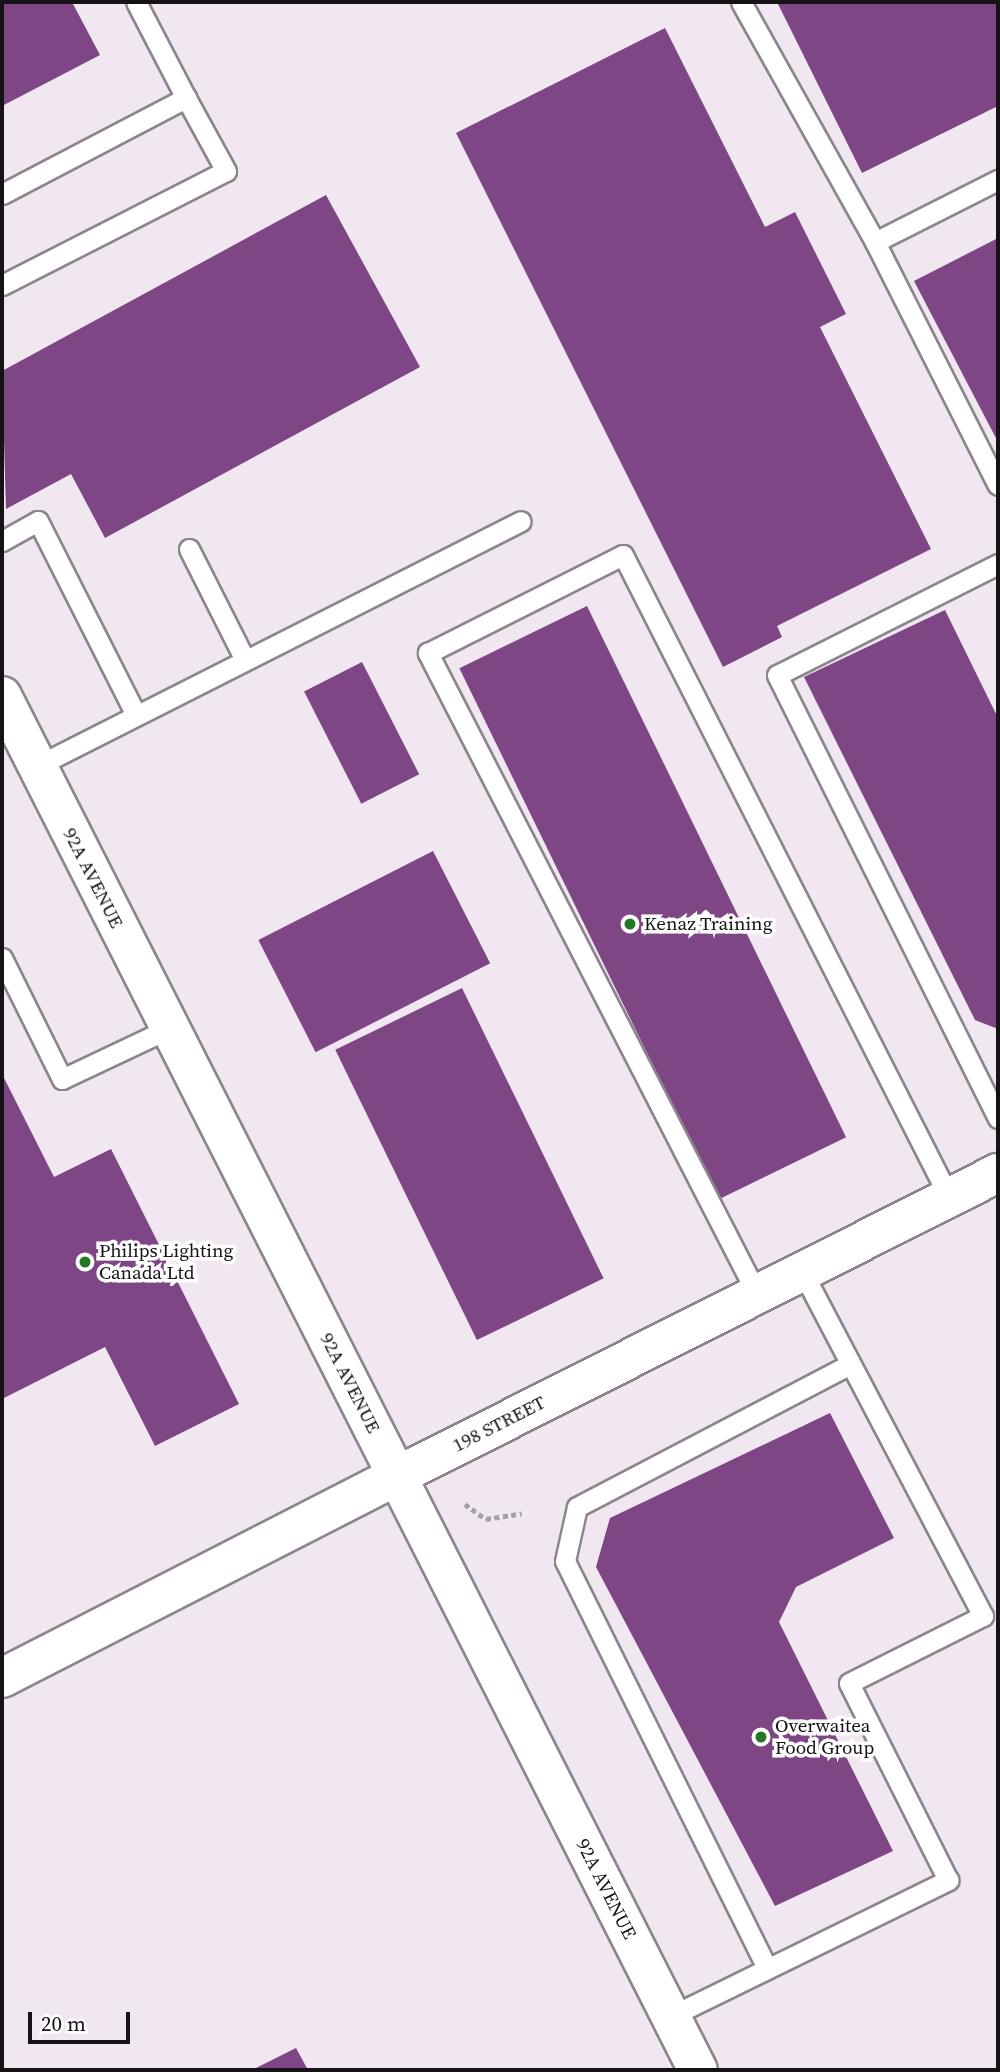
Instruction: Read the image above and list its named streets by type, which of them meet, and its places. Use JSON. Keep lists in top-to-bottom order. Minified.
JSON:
{"streets":{"street":["92A AVENUE","198 STREET"]},"crossings":[["92A AVENUE","198 STREET"]],"places":["Kenaz Training","Philips Lighting Canada Ltd","Overwaitea Food Group"],"scale_bar":"20 m"}
